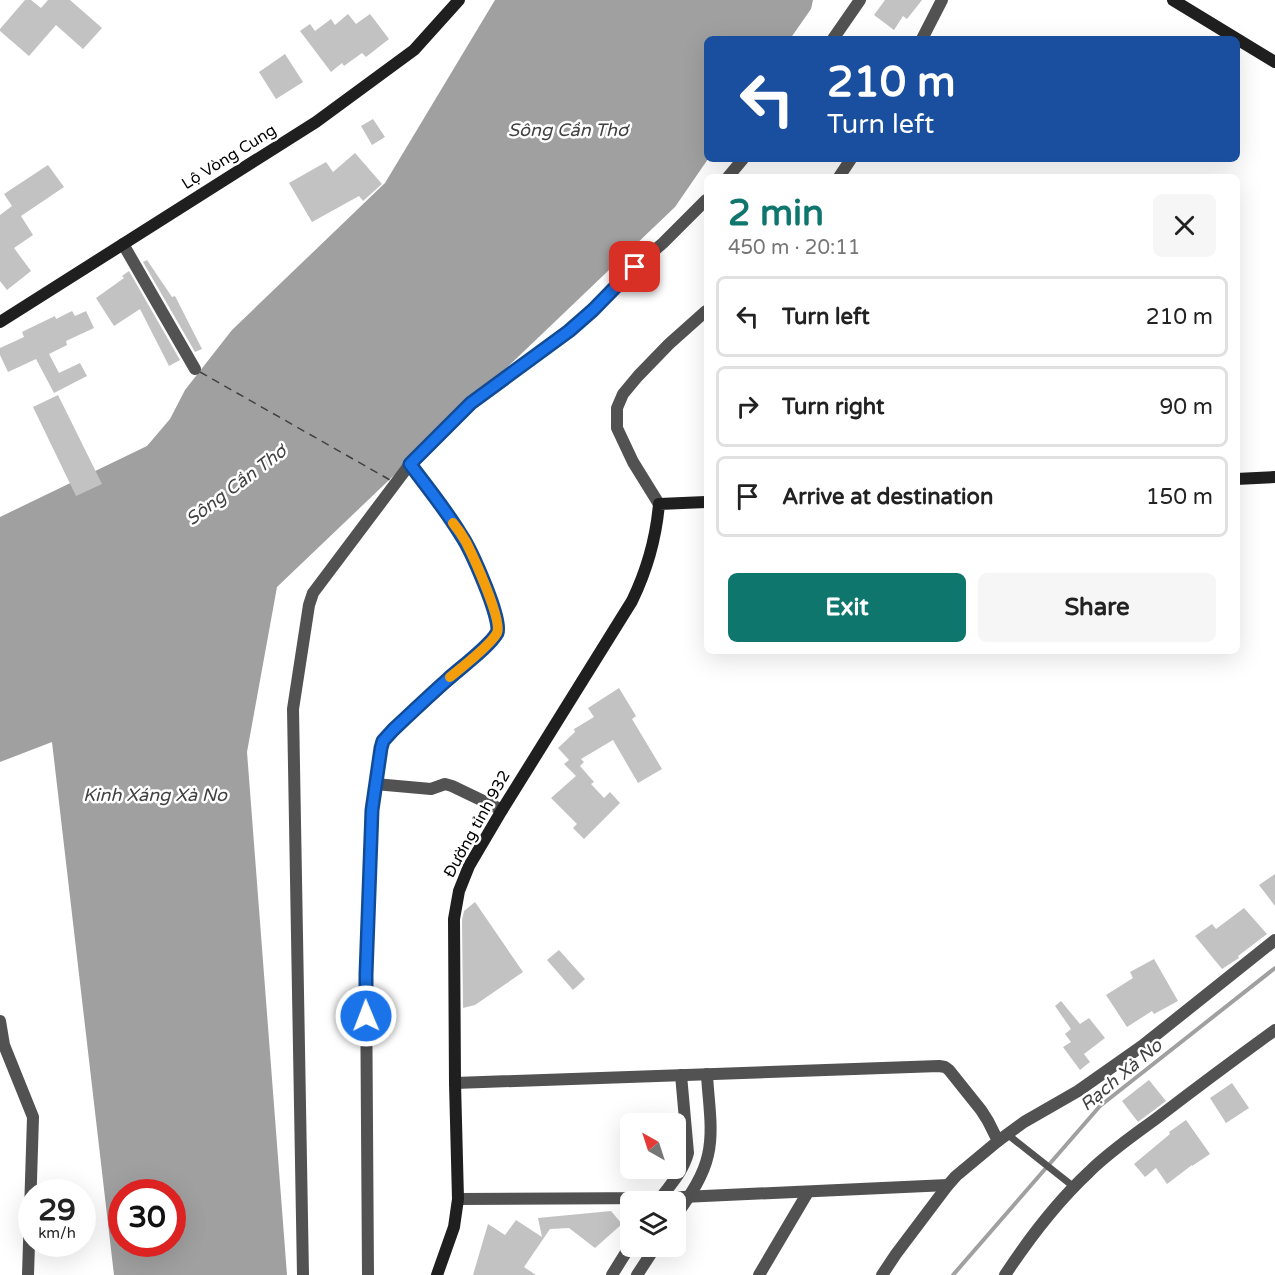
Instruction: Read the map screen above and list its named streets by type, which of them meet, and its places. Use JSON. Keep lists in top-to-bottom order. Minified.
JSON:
{"streets":{"main road":["Lộ Vòng Cung","Đường tỉnh 932"]},"water":["Sông Cần Thơ","Kinh Xáng Xà No","Rạch Xà No"],"north":"top left","page":{"turn":["210 m","Turn left"],"heading":["2 min","450 m · 20:11"],"list":[{"name":"Turn left","value":"210 m"},{"name":"Turn right","value":"90 m"},{"name":"Arrive at destination","value":"150 m"}],"buttons":["Exit","Share"],"speed":"29 km/h","limit":"30"}}
